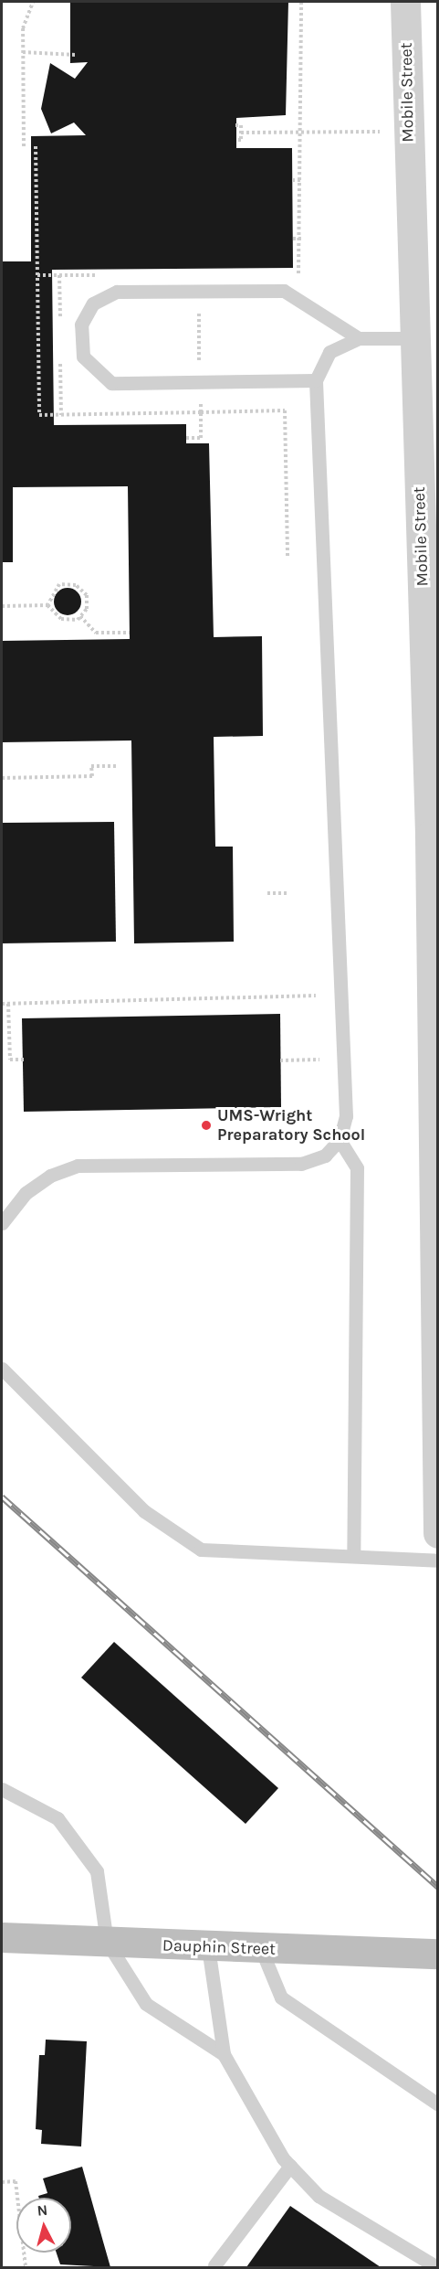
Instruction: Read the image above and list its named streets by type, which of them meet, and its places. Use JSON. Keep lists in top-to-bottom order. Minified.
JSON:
{"streets":{"main road":["Dauphin Street"],"street":["Mobile Street"]},"places":["UMS-Wright Preparatory School"],"north":"top"}
